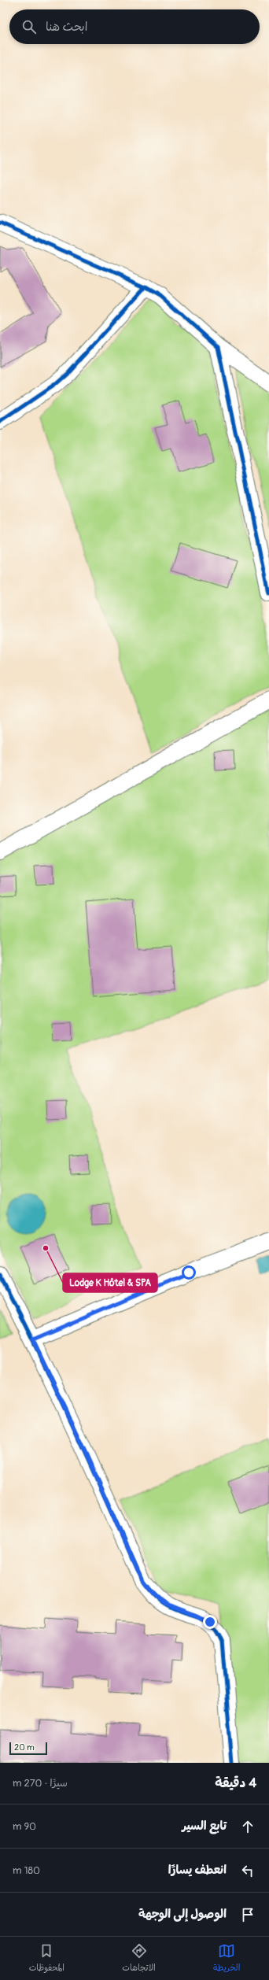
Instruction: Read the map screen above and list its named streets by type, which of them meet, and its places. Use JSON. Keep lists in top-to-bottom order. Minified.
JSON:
{"places":["Lodge K Hôtel & SPA"],"scale_bar":"20 m","page":{"search":"ابحث هنا","scale":"20 m","heading":["4 دقيقة","سيرًا · 270 m"],"list":[["تابع السير","90 m"],["انعطف يسارًا","180 m"],"الوصول إلى الوجهة"],"nav":["الخريطة","الاتجاهات","المحفوظات"]}}
